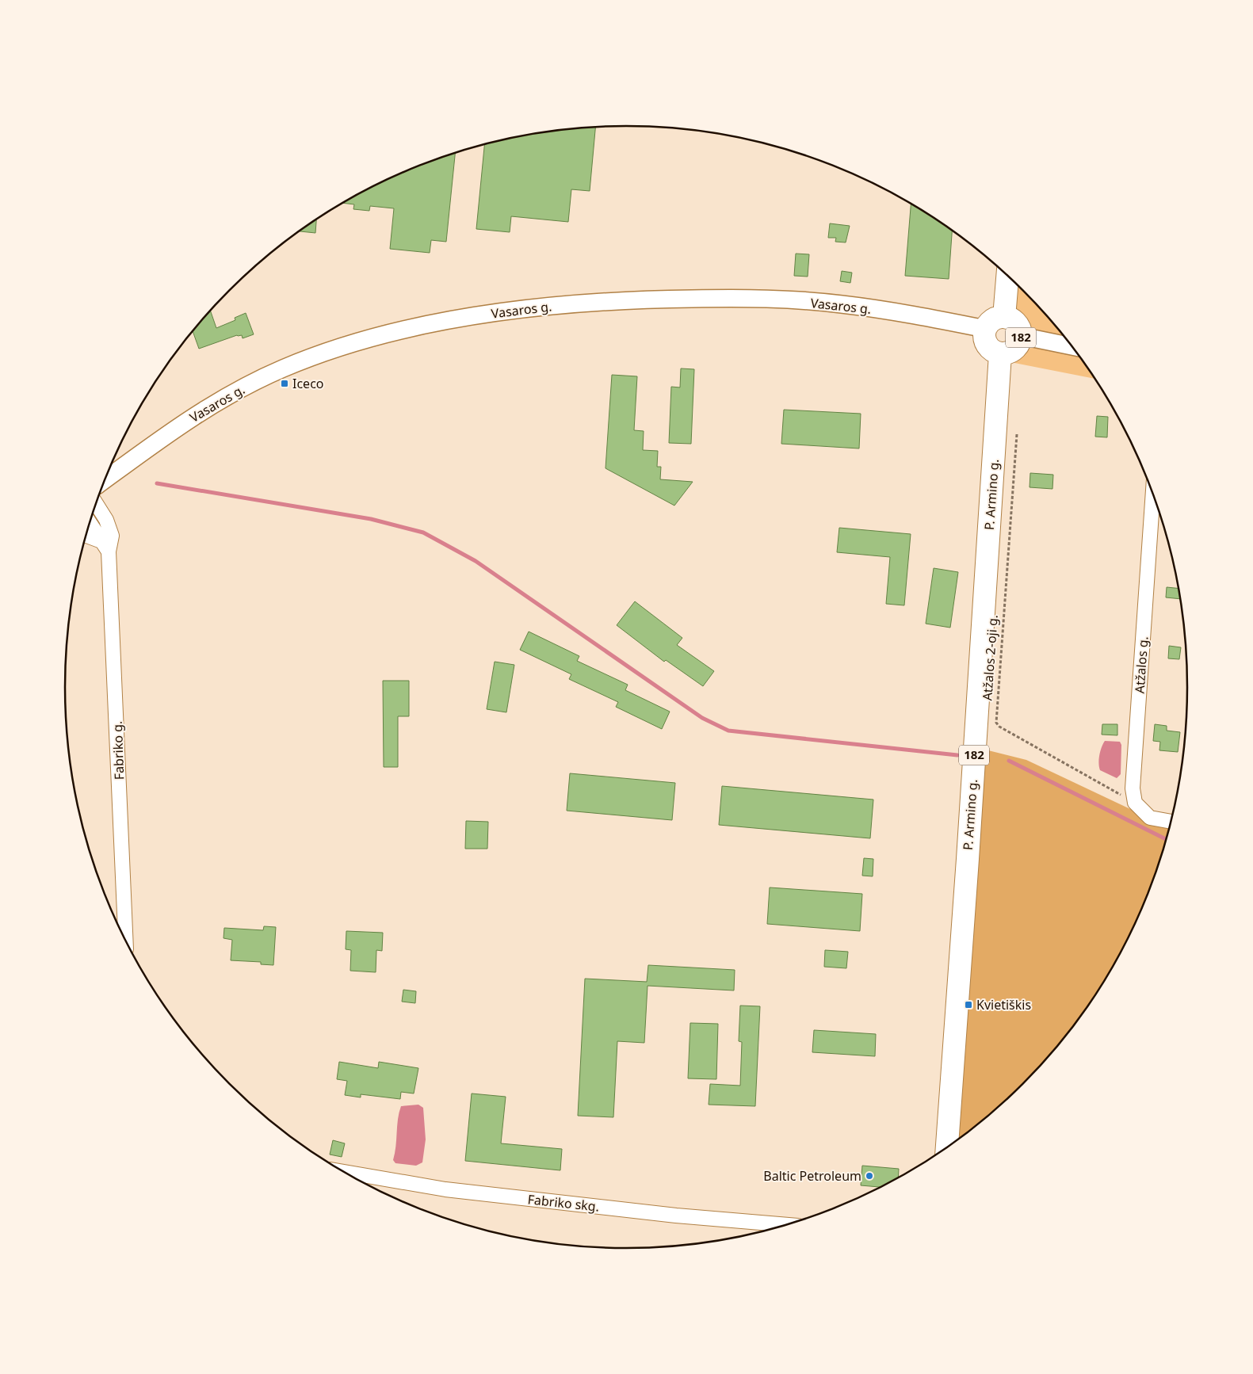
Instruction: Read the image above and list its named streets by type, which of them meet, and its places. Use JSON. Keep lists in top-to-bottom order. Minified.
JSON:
{"streets":{"main road":["182","P. Armino g."],"street":["Vasaros g.","Atžalos g.","Fabriko g.","Fabriko skg."],"path":["Atžalos 2-oji g."]},"crossings":[["Vasaros g.","182"],["Vasaros g.","P. Armino g."],["182","P. Armino g."],["Atžalos 2-oji g.","Atžalos g."]],"places":{"transit":["Iceco","Kvietiškis"],"other":["Baltic Petroleum"]}}
